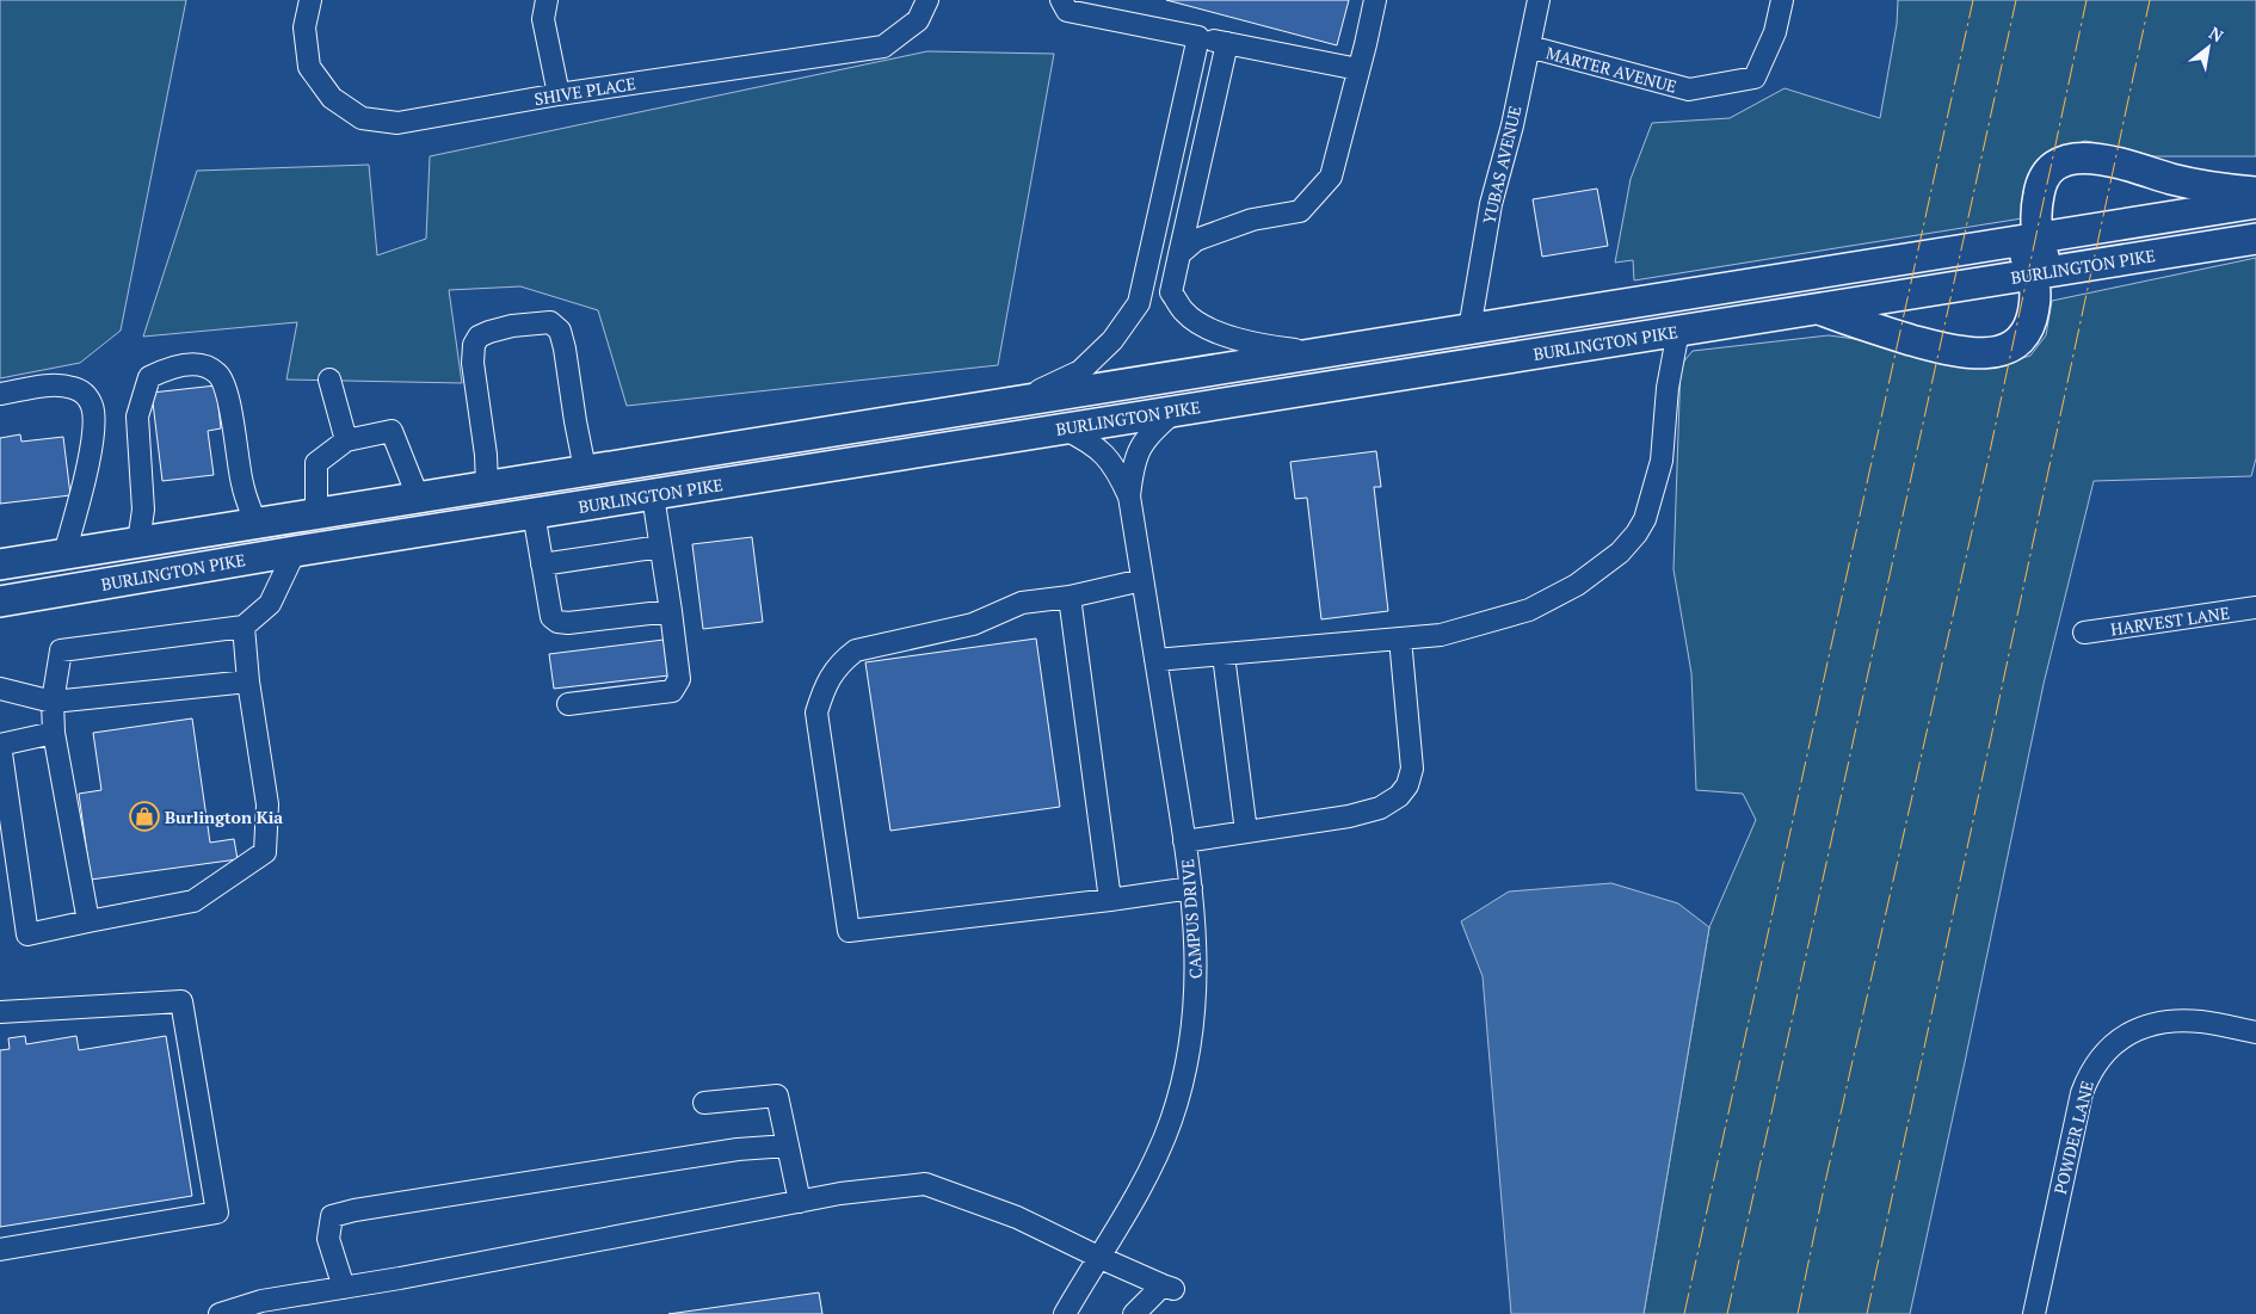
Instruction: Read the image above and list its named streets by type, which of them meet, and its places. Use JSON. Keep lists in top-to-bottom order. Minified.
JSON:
{"streets":{"highway":["BURLINGTON PIKE"],"street":["MARTER AVENUE","SHIVE PLACE","YUBAS AVENUE","HARVEST LANE","CAMPUS DRIVE","POWDER LANE"]},"crossings":[["MARTER AVENUE","YUBAS AVENUE"],["YUBAS AVENUE","BURLINGTON PIKE"],["BURLINGTON PIKE","CAMPUS DRIVE"]],"places":{"shop":["Burlington Kia"]},"north":"top right"}
